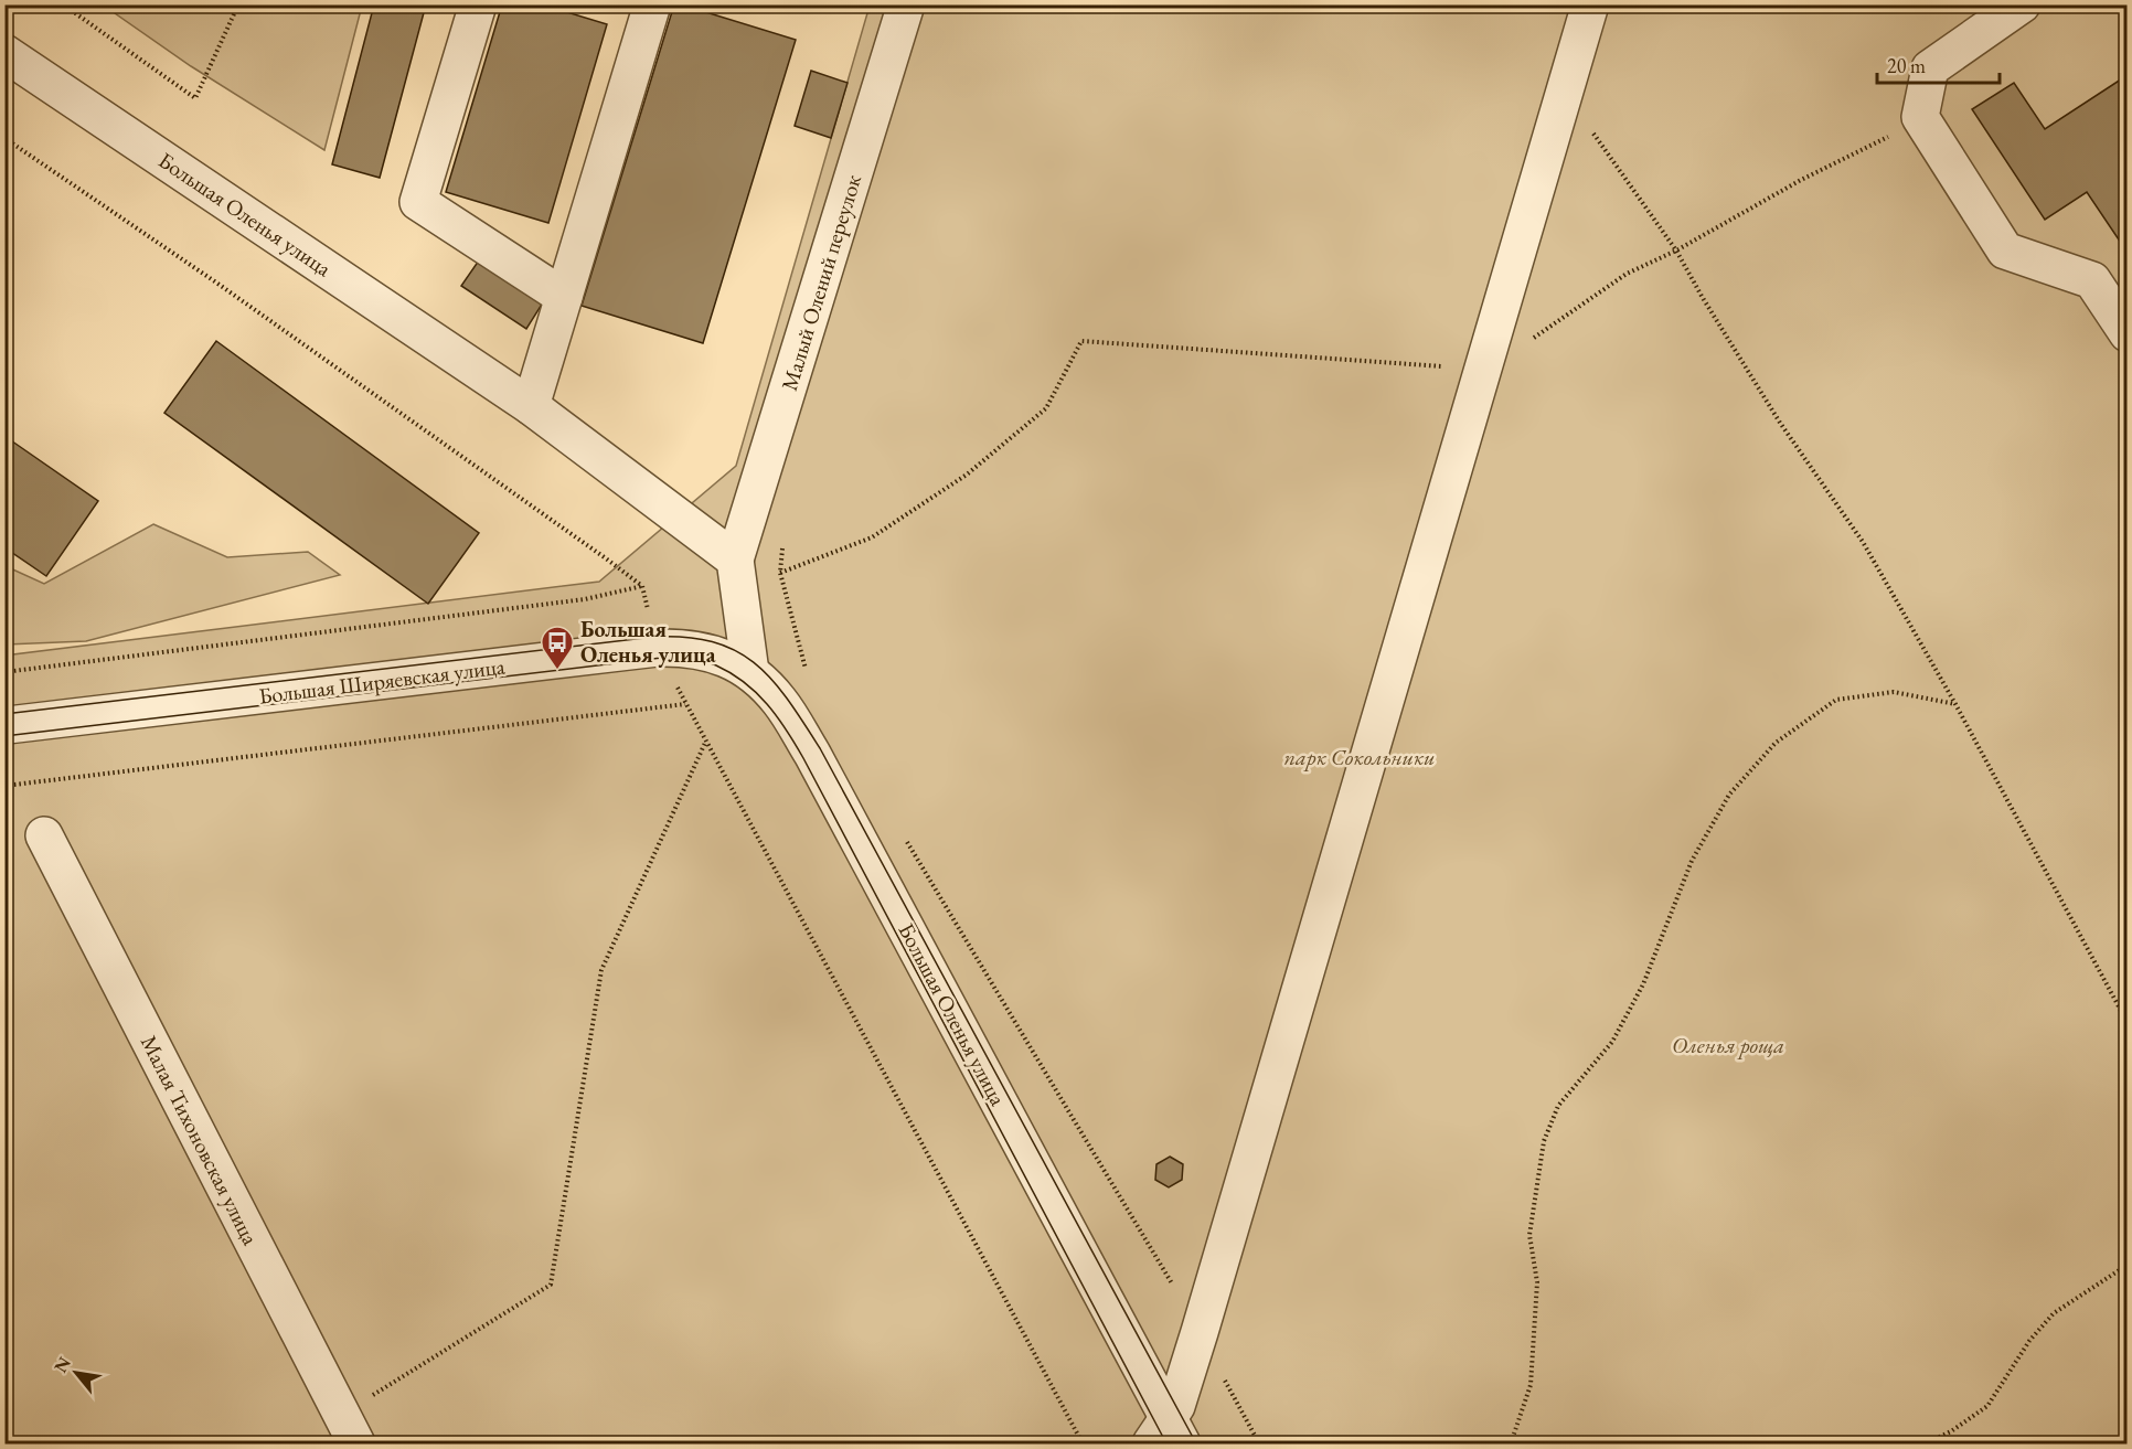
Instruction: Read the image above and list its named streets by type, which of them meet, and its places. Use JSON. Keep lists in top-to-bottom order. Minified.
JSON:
{"streets":{"street":["Большая Оленья улица","Малый Олений переулок","Большая Ширяевская улица","Малая Тихоновская улица"]},"crossings":[["Большая Оленья улица","Малый Олений переулок"],["Большая Оленья улица","Большая Ширяевская улица"]],"parks":["парк Сокольники","Оленья роща"],"places":{"bus stop":["Большая Оленья улица"]},"scale_bar":"20 m","north":"top left"}
